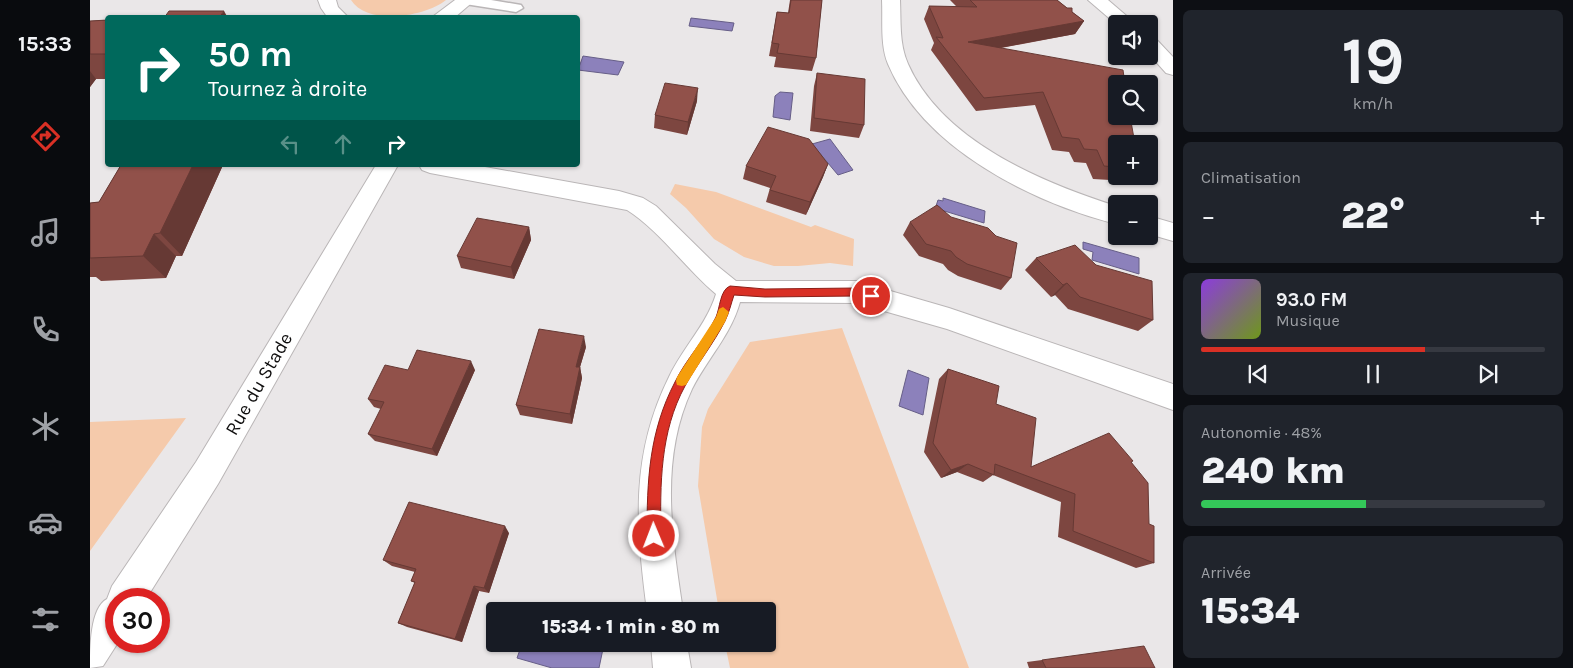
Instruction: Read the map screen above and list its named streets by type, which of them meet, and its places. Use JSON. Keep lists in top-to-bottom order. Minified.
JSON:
{"streets":{"street":["Rue du Stade"]},"page":{"tabs":"15:33","tile":[["19","km/h"],"Climatisation",["Autonomie · 48%","240 km"],["Arrivée","15:34"]],"map_buttons":["+","−"],"turn":["50 m","Tournez à droite"],"heat":["−","22°","+"],"song":["93.0 FM","Musique"],"limit":"30","trip":"15:34 · 1 min · 80 m"}}
